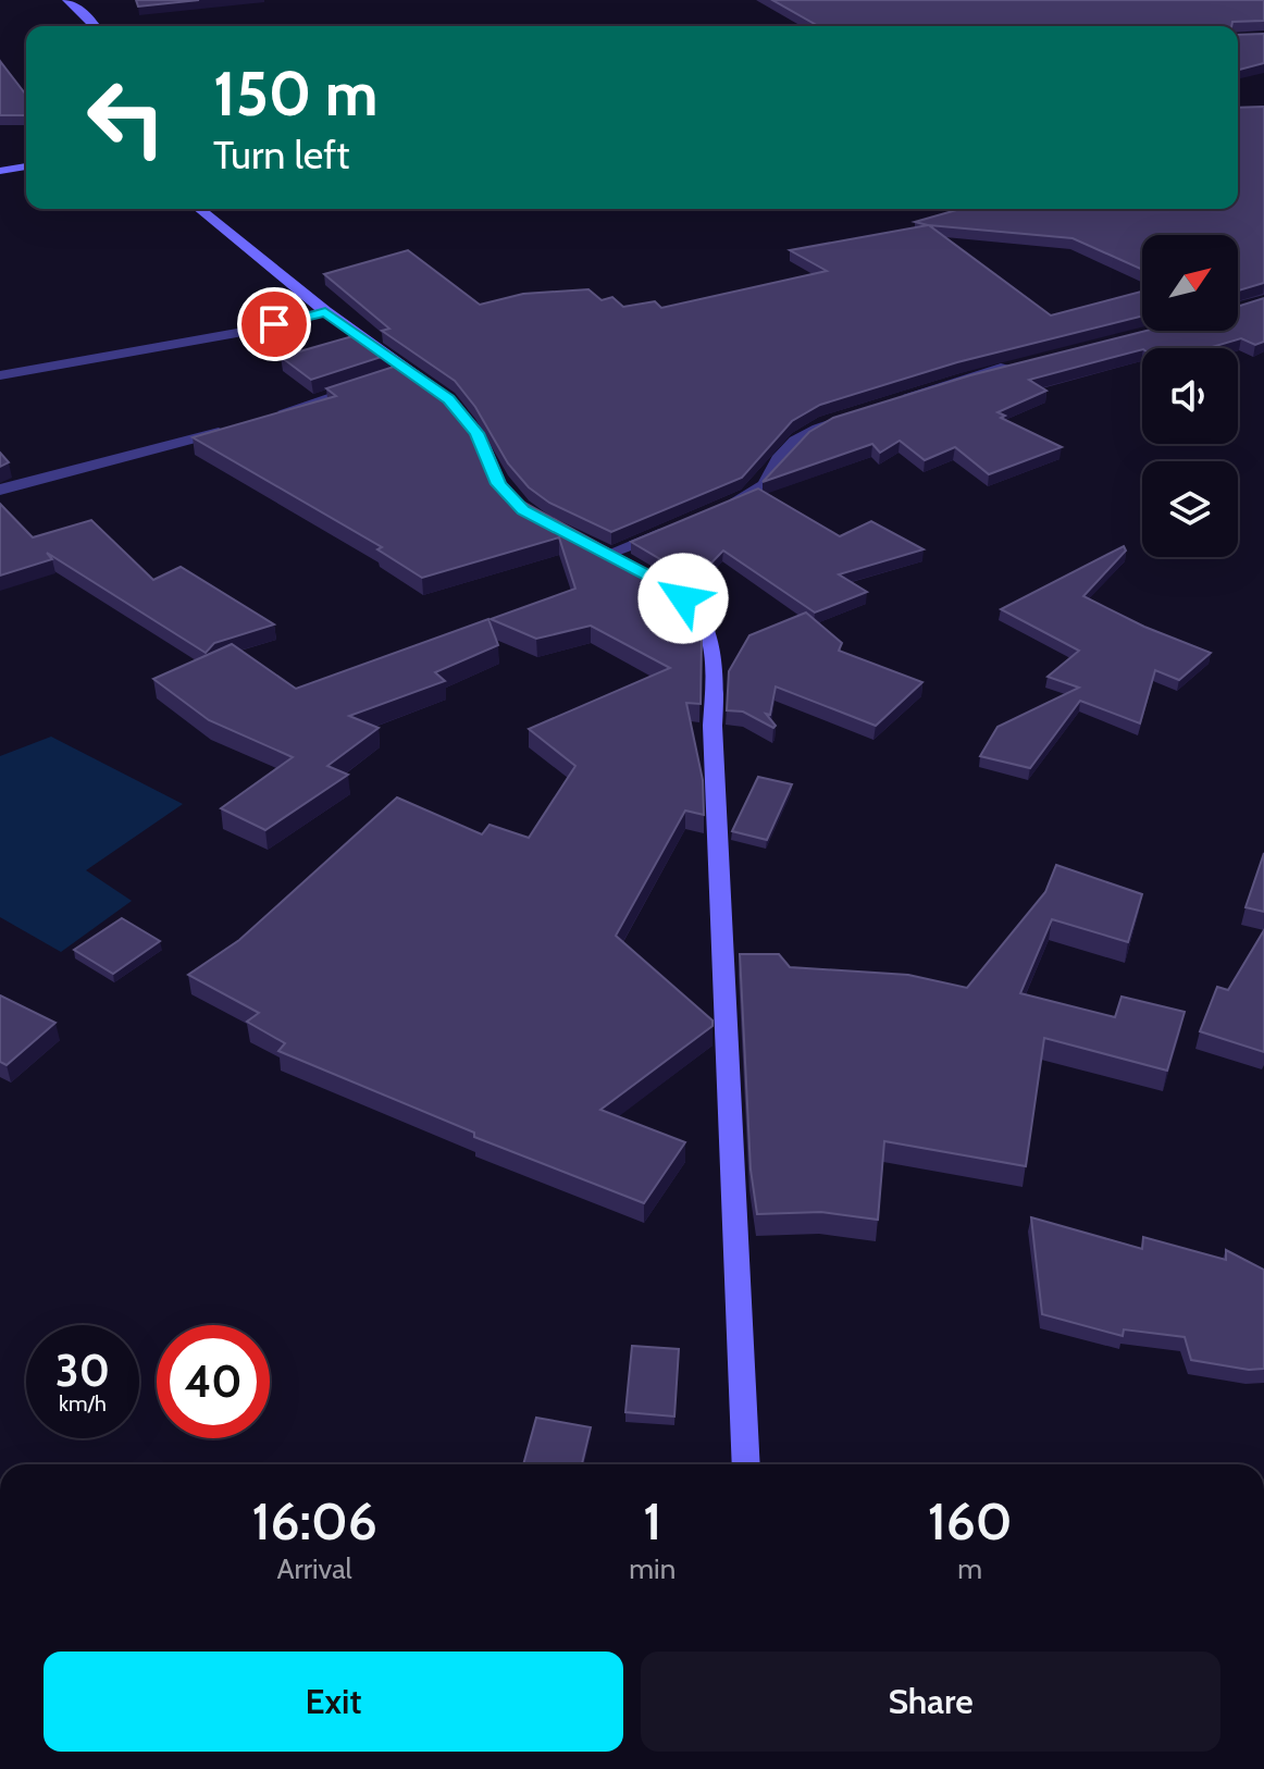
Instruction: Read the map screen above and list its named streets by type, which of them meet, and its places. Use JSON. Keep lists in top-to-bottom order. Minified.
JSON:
{"north":"top right","page":{"turn":["150 m","Turn left"],"speed":"30 km/h","limit":"40","eta":["16:06","Arrival","1","min","160","m"],"buttons":["Exit","Share"]}}
